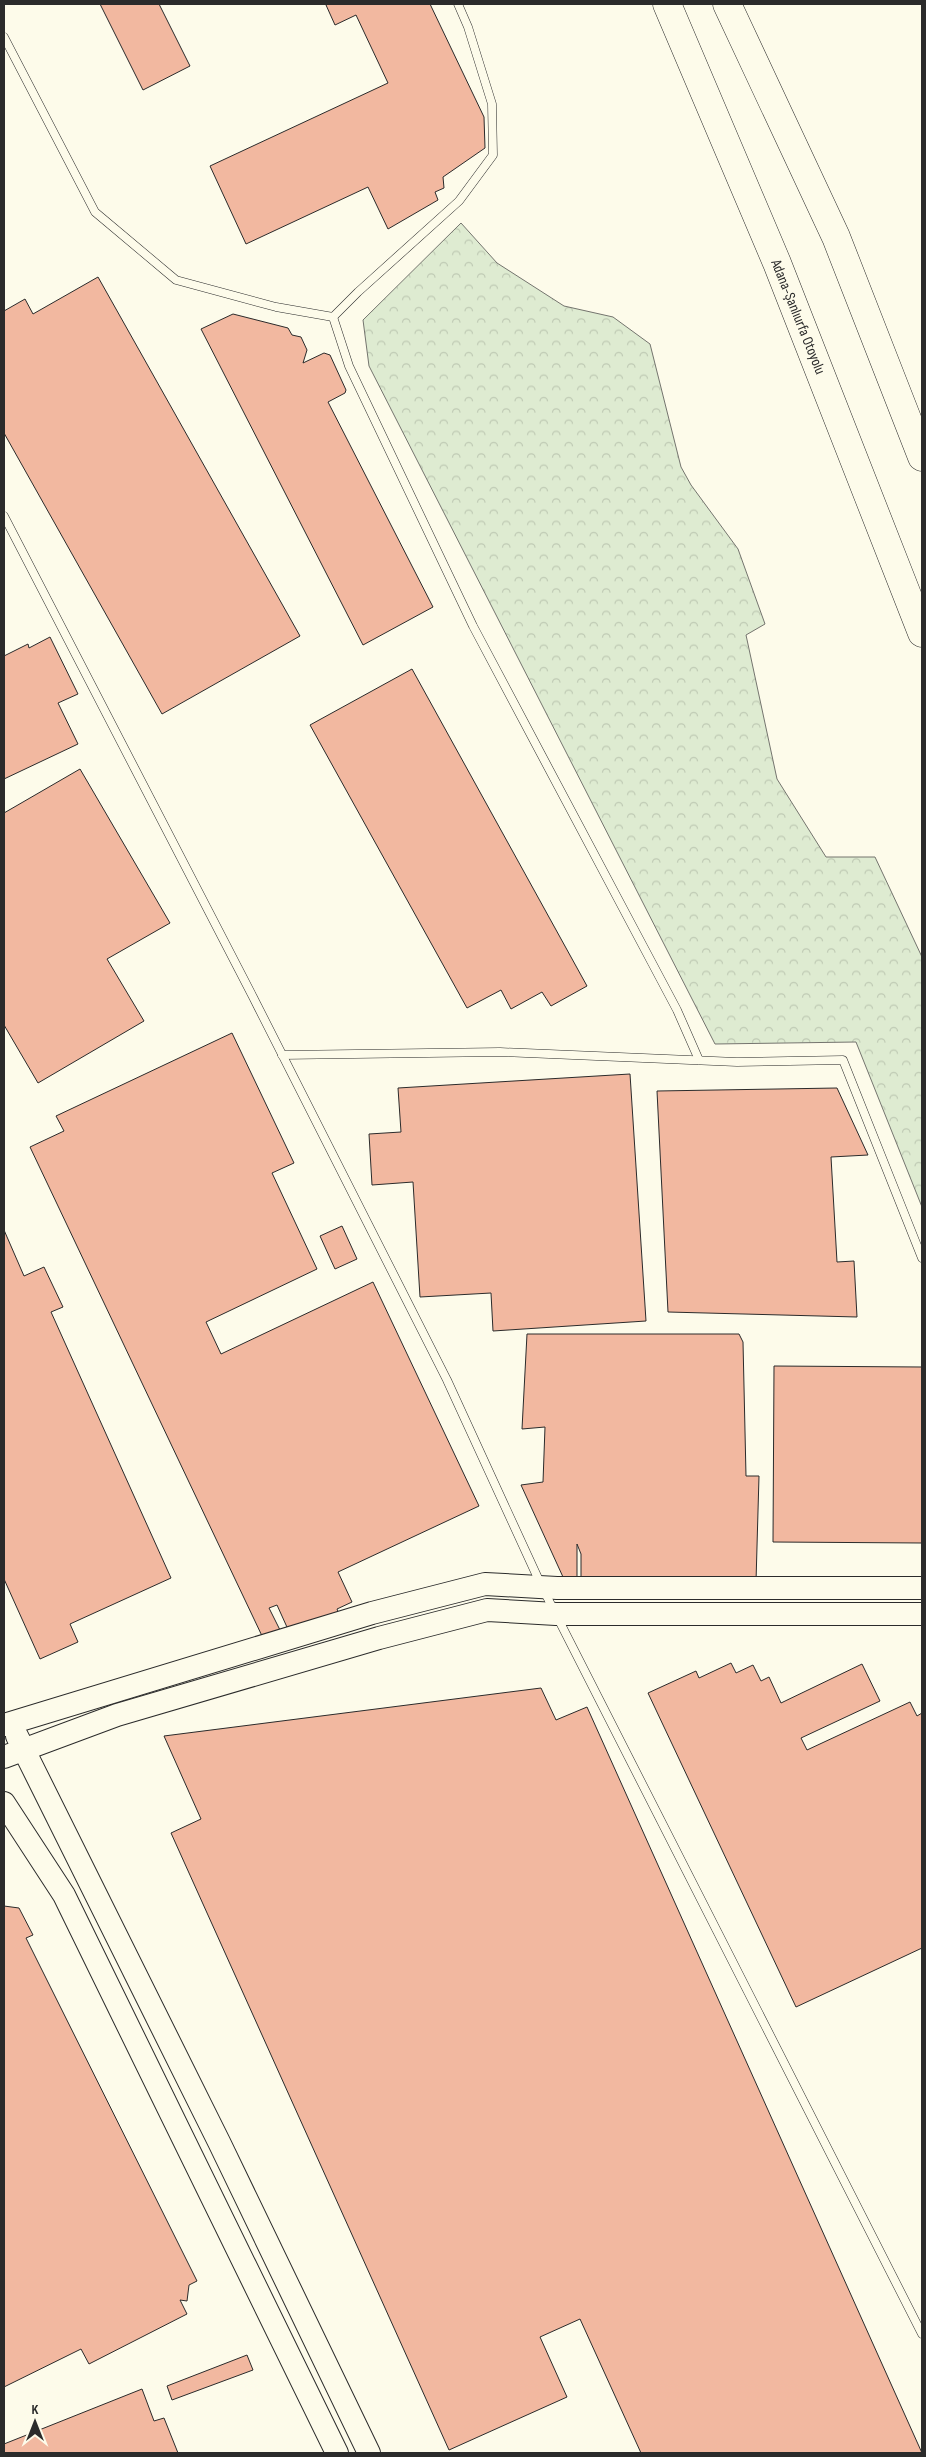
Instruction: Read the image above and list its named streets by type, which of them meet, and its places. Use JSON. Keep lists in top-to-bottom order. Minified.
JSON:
{"streets":{"highway":["Adana-Şanlıurfa Otoyolu"]},"north":"top"}
